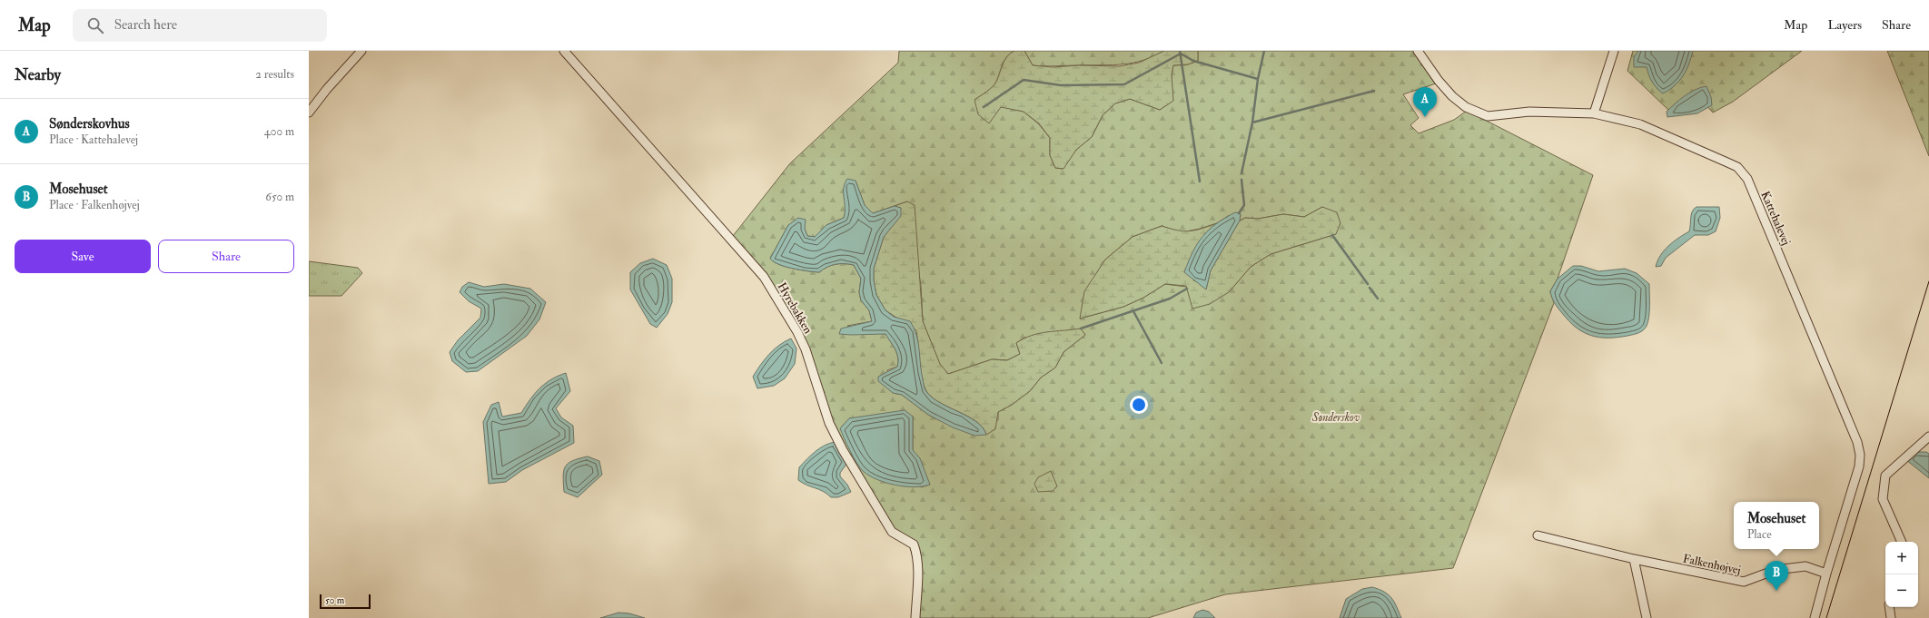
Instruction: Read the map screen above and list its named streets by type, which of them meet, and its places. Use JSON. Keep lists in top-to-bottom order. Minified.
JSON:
{"streets":{"street":["Kattehalevej","Hyrebakken","Falkenhøjvej"]},"crossings":[["Kattehalevej","Falkenhøjvej"]],"parks":["Sønderskov"],"scale_bar":"50 m","page":{"header":"Map","search":"Search here","nav":["Map","Layers","Share"],"heading":["Nearby","2 results"],"pins":["A","B"],"list":[{"mark":"A","name":"Sønderskovhus","note":"Place · Kattehalevej","value":"400 m"},{"mark":"B","name":"Mosehuset","note":"Place · Falkenhøjvej","value":"650 m"}],"buttons":["Save","Share"],"popup":["Mosehuset","Place"],"map_buttons":["+","−"],"scale":"50 m"}}
